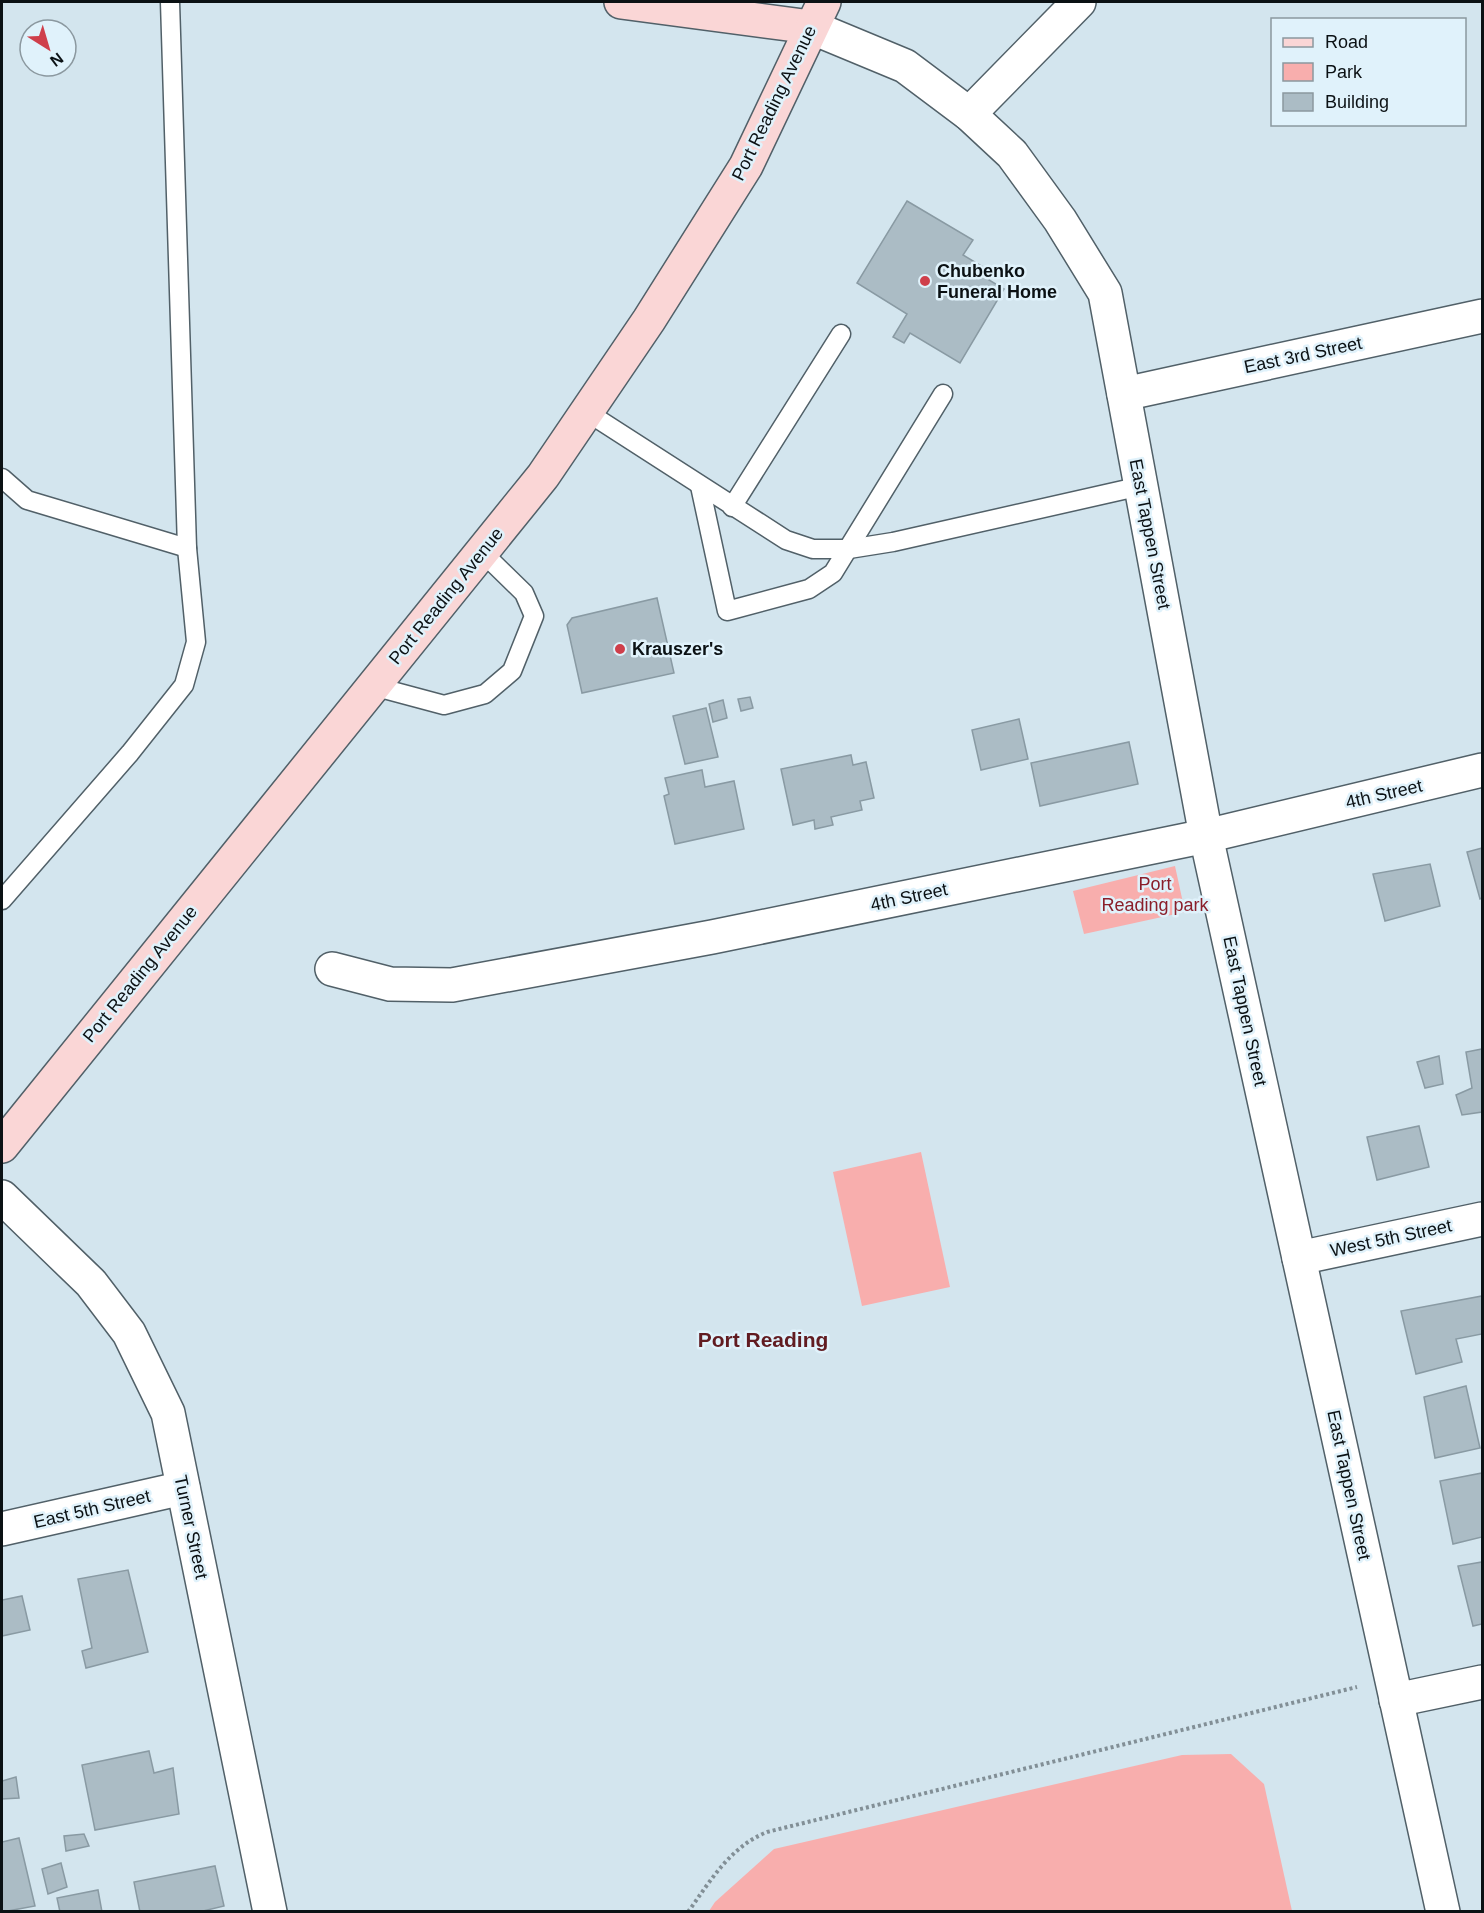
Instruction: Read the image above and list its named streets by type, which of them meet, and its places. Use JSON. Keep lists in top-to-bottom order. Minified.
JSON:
{"streets":{"street":["Port Reading Avenue","East 3rd Street","East Tappen Street","4th Street","West 5th Street","East 5th Street","Turner Street"]},"crossings":[["Port Reading Avenue","East Tappen Street"],["East 3rd Street","East Tappen Street"],["East Tappen Street","4th Street"],["East Tappen Street","West 5th Street"],["East 5th Street","Turner Street"]],"districts":["Port Reading"],"parks":["Port Reading park"],"places":["Chubenko Funeral Home","Krauszer's"],"legend":["Road","Park","Building"],"north":"bottom right"}
